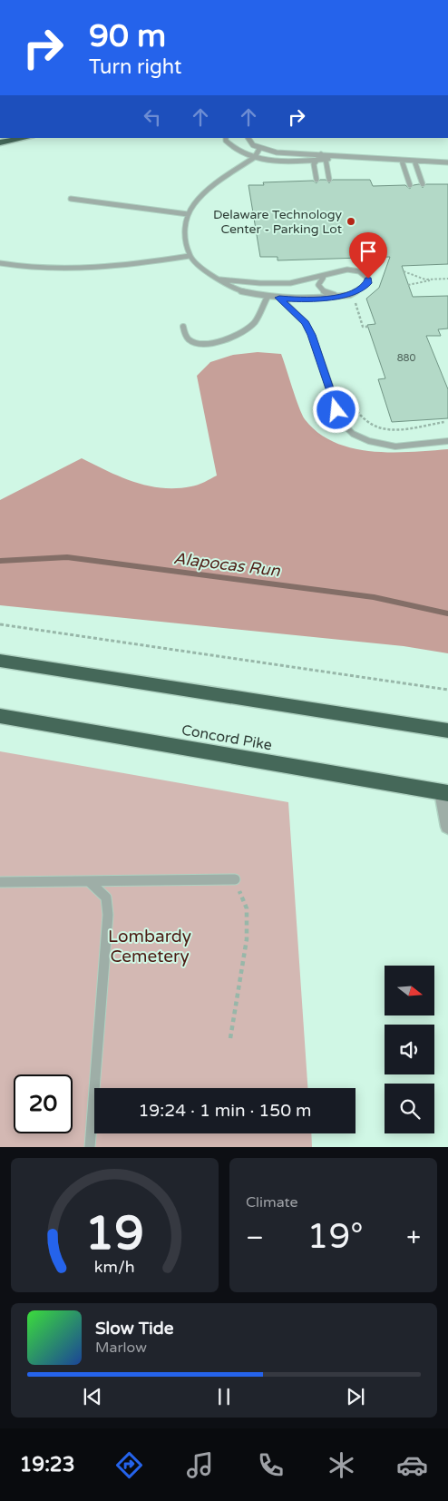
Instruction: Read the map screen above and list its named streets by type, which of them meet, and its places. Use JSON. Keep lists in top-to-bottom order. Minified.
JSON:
{"streets":{"highway":["Concord Pike"]},"water":["Alapocas Run"],"parks":["Lombardy Cemetery"],"places":["Delaware Technology Center - Parking Lot"],"house_numbers":["880"],"north":"right","page":{"turn":["90 m","Turn right"],"limit":"20","trip":"19:24 · 1 min · 150 m","tile":"Climate","heat":["−","19°","+"],"song":["Slow Tide","Marlow"],"tabs":"19:23","gauge":["19","km/h"]}}
